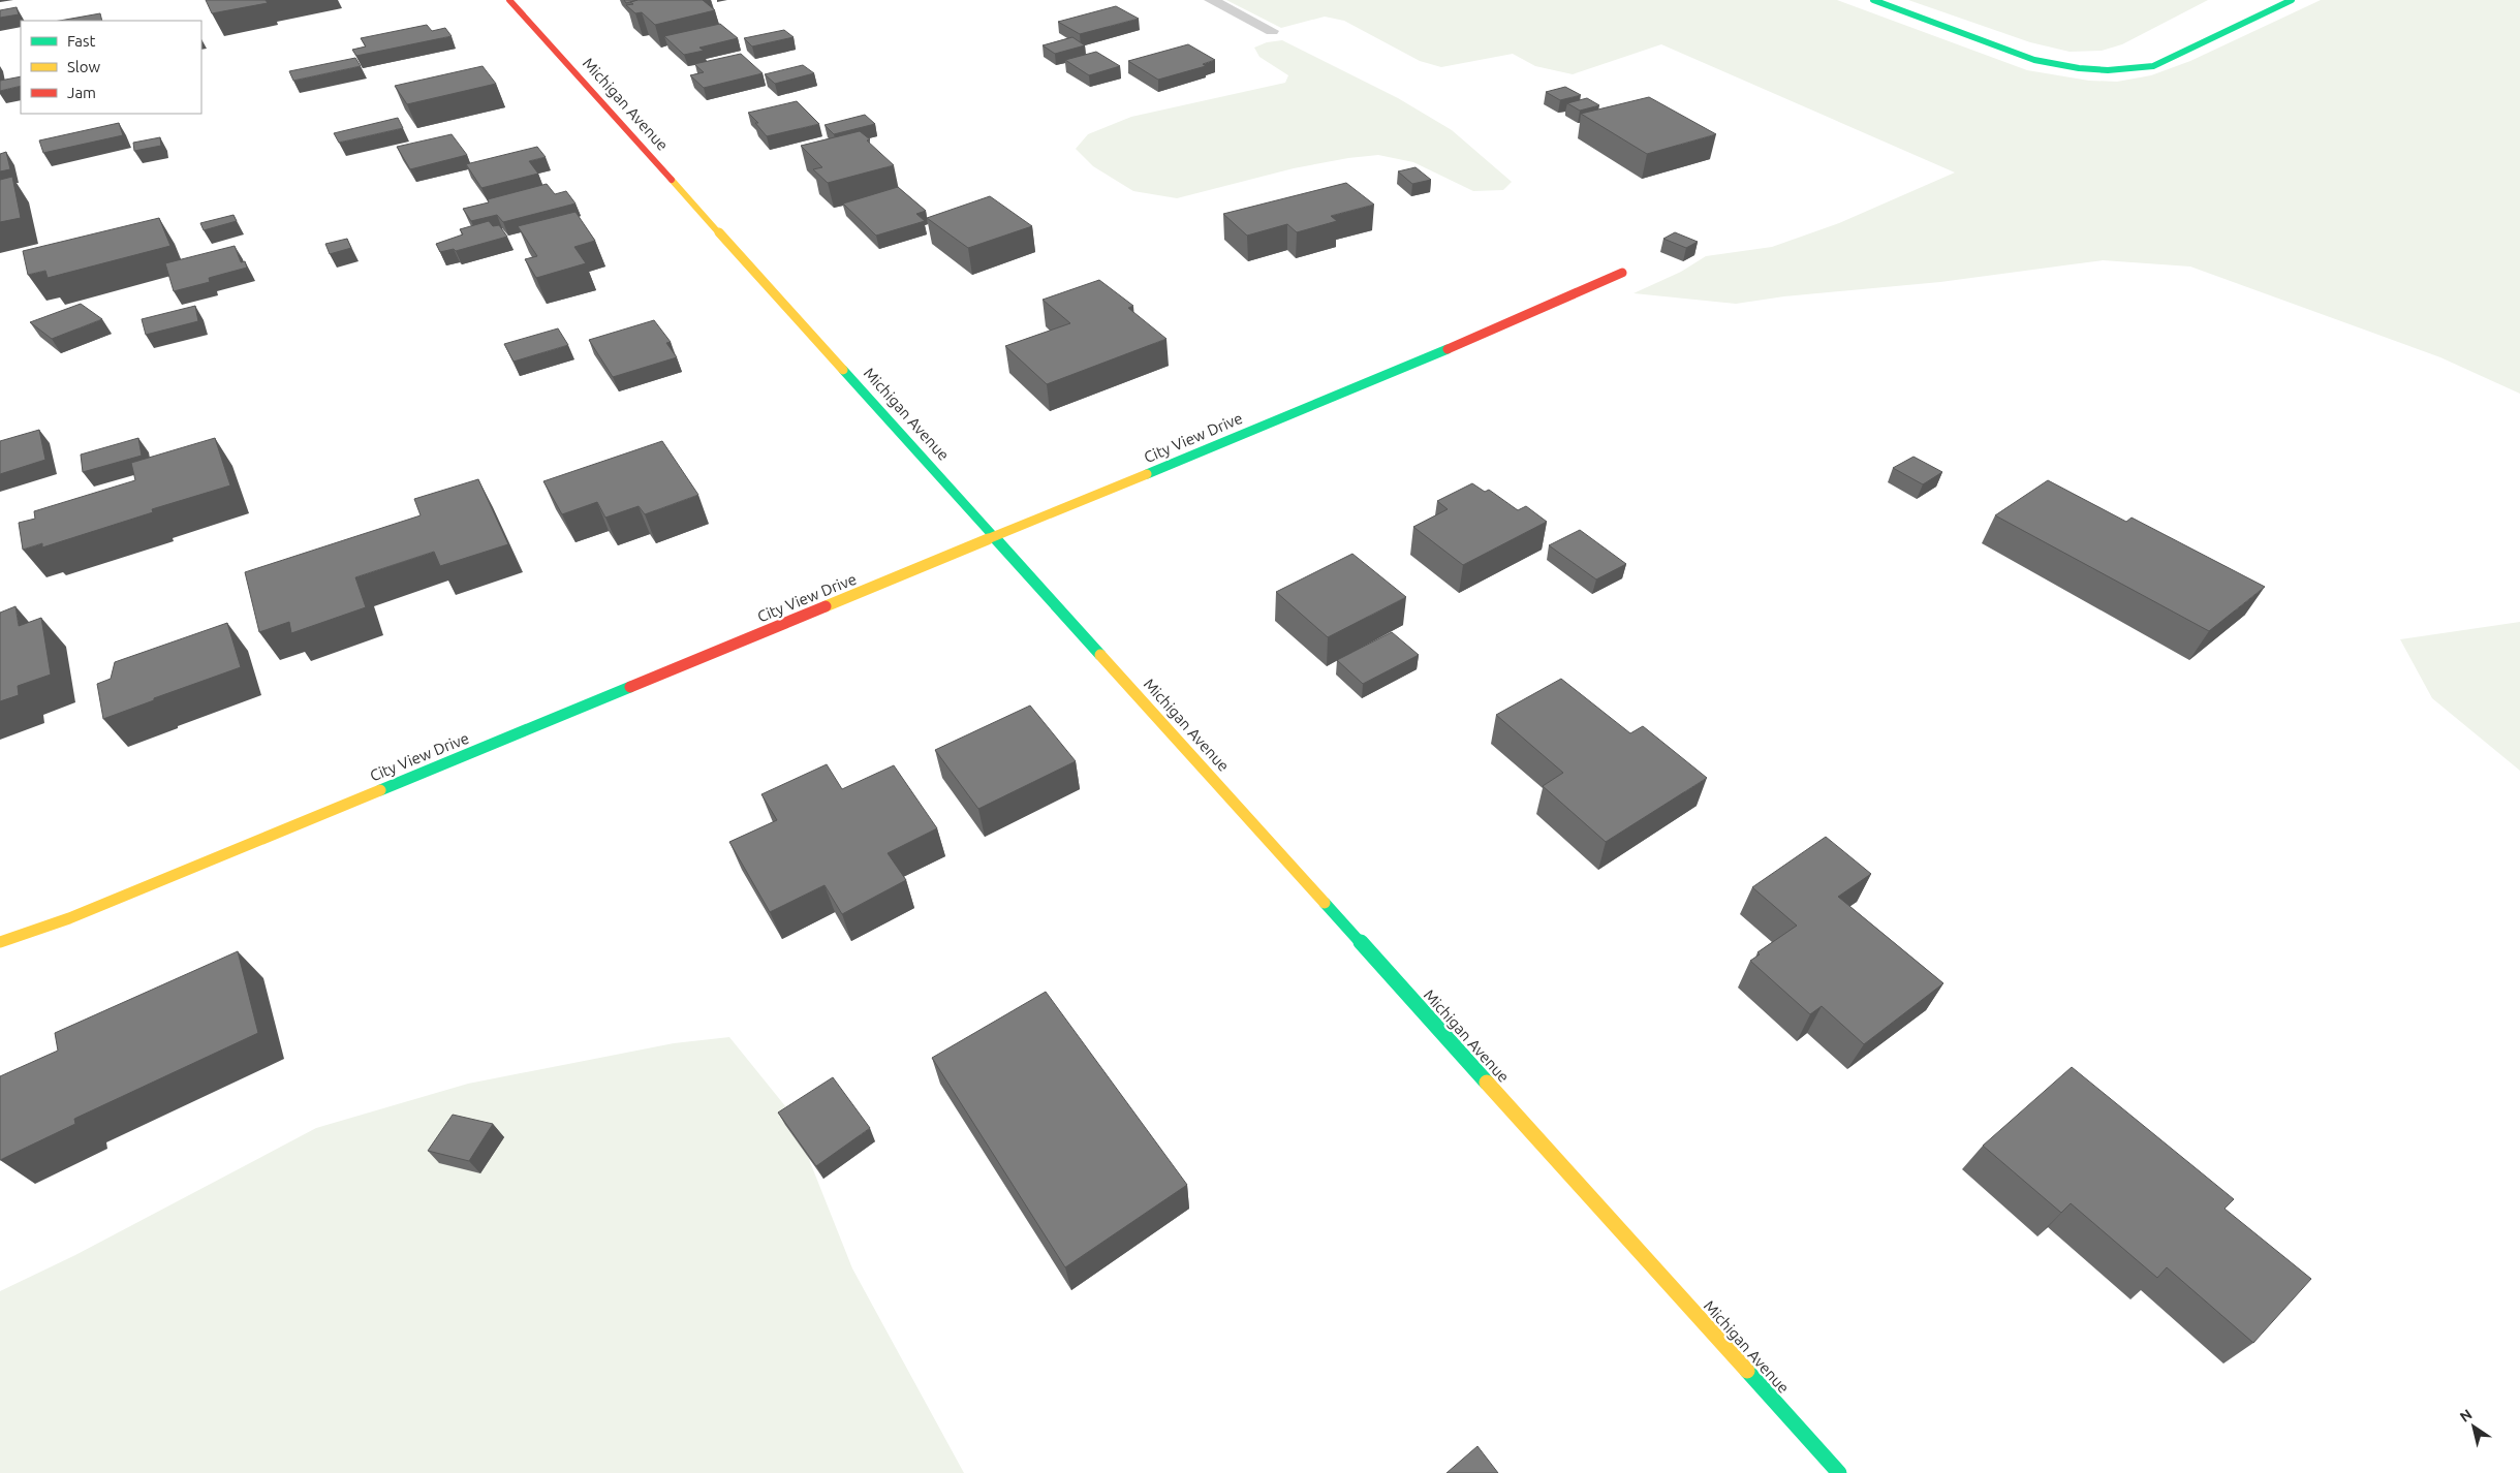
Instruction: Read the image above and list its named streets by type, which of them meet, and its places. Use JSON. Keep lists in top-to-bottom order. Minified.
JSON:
{"streets":{"street":["Michigan Avenue","City View Drive"]},"crossings":[["Michigan Avenue","City View Drive"]],"legend":["Fast","Slow","Jam"],"north":"top left"}
